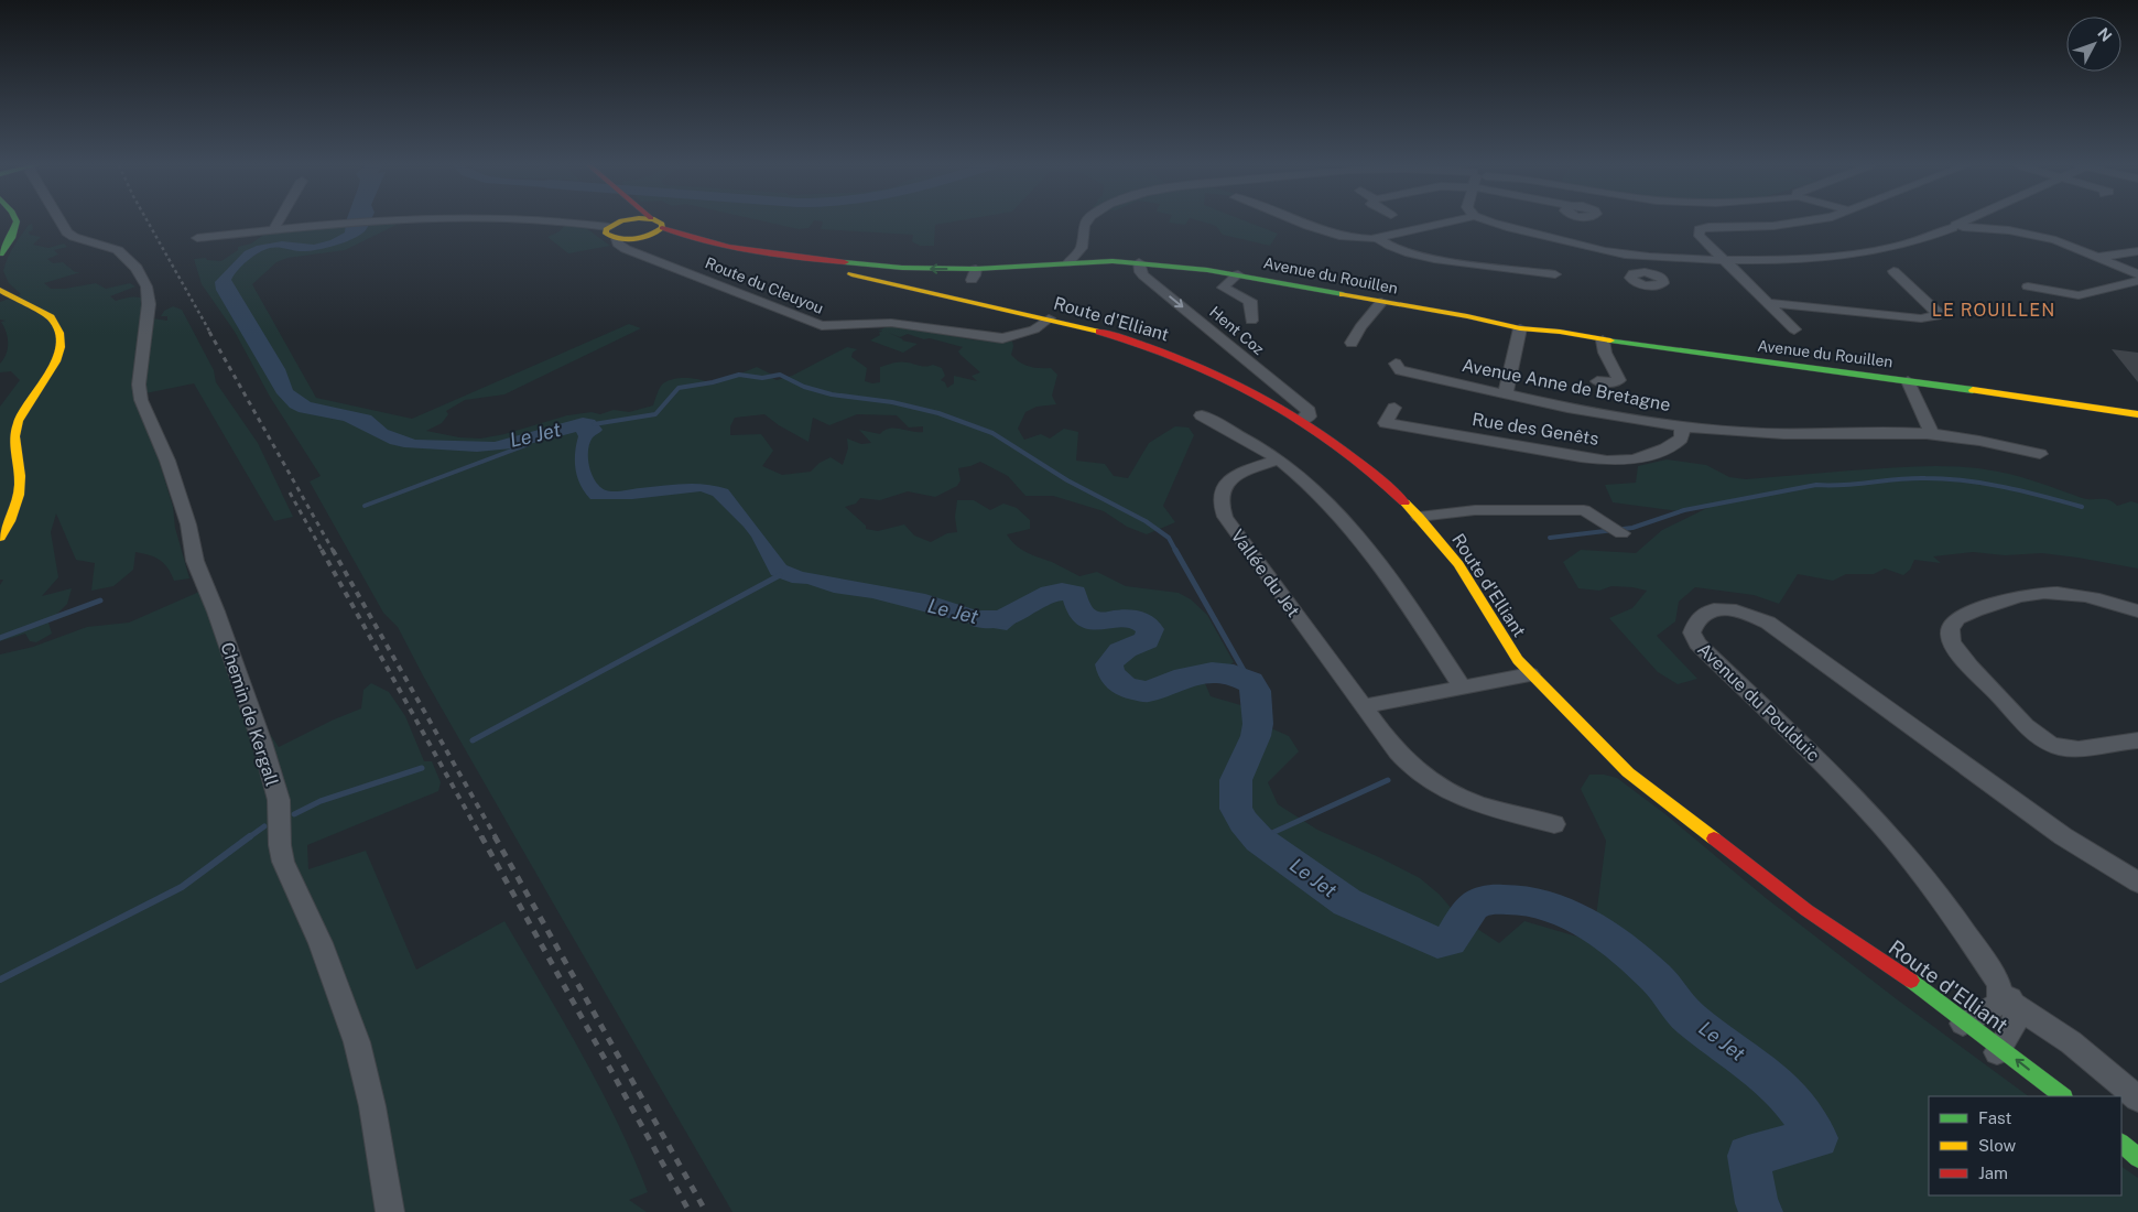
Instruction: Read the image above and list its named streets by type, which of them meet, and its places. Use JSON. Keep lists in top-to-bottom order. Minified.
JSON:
{"streets":{"main road":["Avenue du Rouillen","Route d'Elliant"],"street":["Route du Cleuyou","Hent Coz","Avenue Anne de Bretagne","Rue des Genêts","Vallée du Jet","Avenue du Poulduïc","Chemin de Kergall"]},"crossings":[["Avenue du Rouillen","Route du Cleuyou"],["Avenue du Rouillen","Route d'Elliant"],["Avenue du Rouillen","Hent Coz"],["Route du Cleuyou","Route d'Elliant"],["Route d'Elliant","Hent Coz"],["Avenue Anne de Bretagne","Rue des Genêts"]],"one_way":["Hent Coz"],"districts":["LE ROUILLEN"],"water":["Le Jet"],"legend":["Fast","Slow","Jam"],"north":"top right"}
